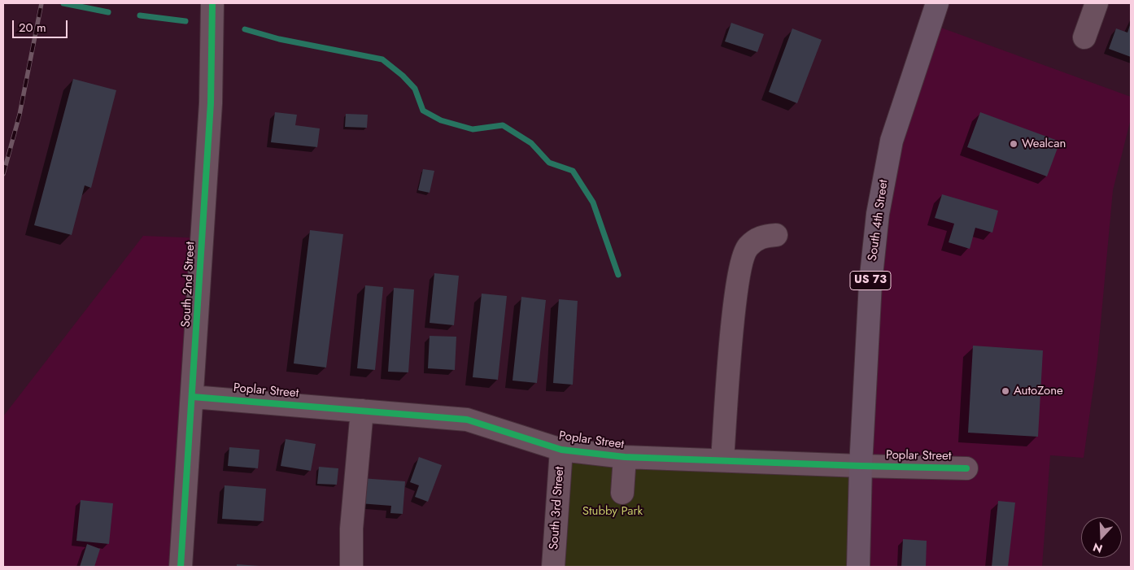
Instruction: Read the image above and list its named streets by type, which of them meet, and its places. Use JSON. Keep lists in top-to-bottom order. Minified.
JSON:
{"streets":{"highway":["South 4th Street","US 73"],"street":["South 2nd Street","Poplar Street","South 3rd Street"]},"crossings":[["South 4th Street","Poplar Street"],["South 2nd Street","Poplar Street"],["Poplar Street","South 3rd Street"]],"parks":["Stubby Park"],"places":["Wealcan","AutoZone"],"scale_bar":"20 m","north":"bottom"}
